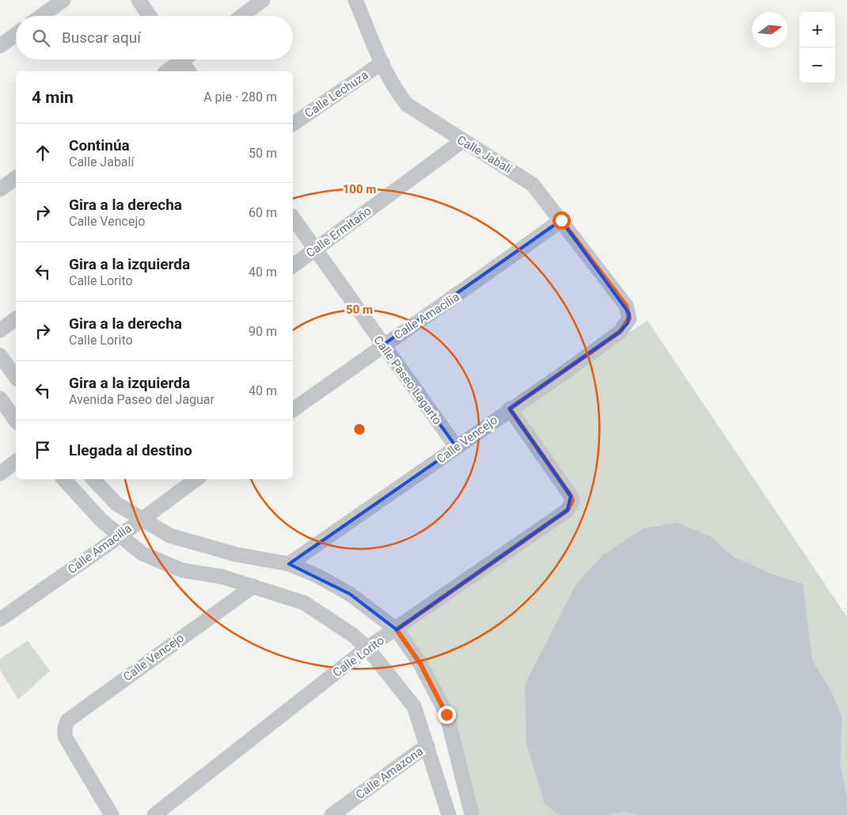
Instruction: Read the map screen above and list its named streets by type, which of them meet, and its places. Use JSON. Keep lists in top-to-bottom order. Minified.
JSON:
{"streets":{"street":["Calle Lechuza","Calle Jabalí","Calle Ermitaño","Calle Amacilia","Calle Paseo Lagarto","Calle Vencejo","Calle Lorito","Calle Amazona"]},"crossings":[["Calle Lechuza","Calle Jabalí"],["Calle Jabalí","Calle Ermitaño"],["Calle Jabalí","Calle Amacilia"],["Calle Jabalí","Calle Vencejo"],["Calle Ermitaño","Calle Paseo Lagarto"],["Calle Amacilia","Calle Paseo Lagarto"],["Calle Paseo Lagarto","Calle Vencejo"],["Calle Vencejo","Calle Lorito"]],"north":"right","page":{"map_buttons":["+","−"],"search":"Buscar aquí","heading":["4 min","A pie · 280 m"],"list":[["Continúa","Calle Jabalí","50 m"],["Gira a la derecha","Calle Vencejo","60 m"],["Gira a la izquierda","Calle Lorito","40 m"],["Gira a la derecha","Calle Lorito","90 m"],["Gira a la izquierda","Avenida Paseo del Jaguar","40 m"],"Llegada al destino"]},"rings":["100 m","50 m"]}
